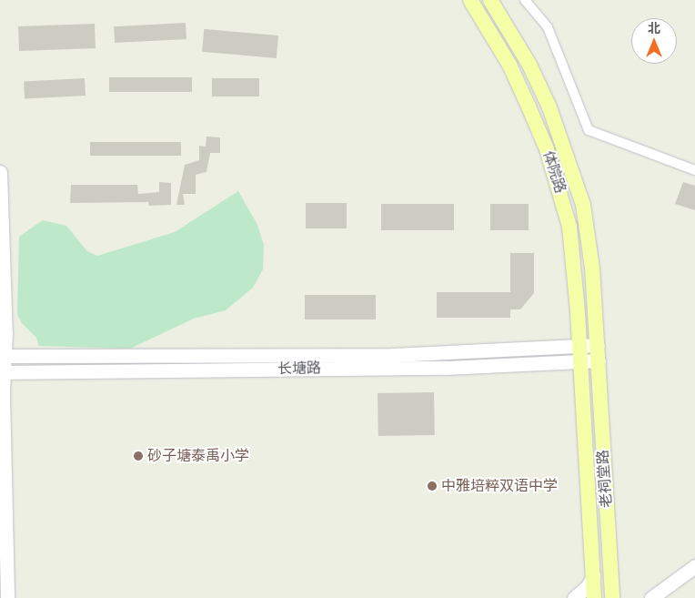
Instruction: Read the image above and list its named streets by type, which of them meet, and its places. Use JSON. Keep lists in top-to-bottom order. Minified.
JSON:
{"streets":{"main road":["体院路","长塘路","老祠堂路"]},"crossings":[["体院路","长塘路"],["体院路","老祠堂路"],["长塘路","老祠堂路"]],"places":["砂子塘泰禹小学","中雅培粹双语中学"],"north":"top"}
